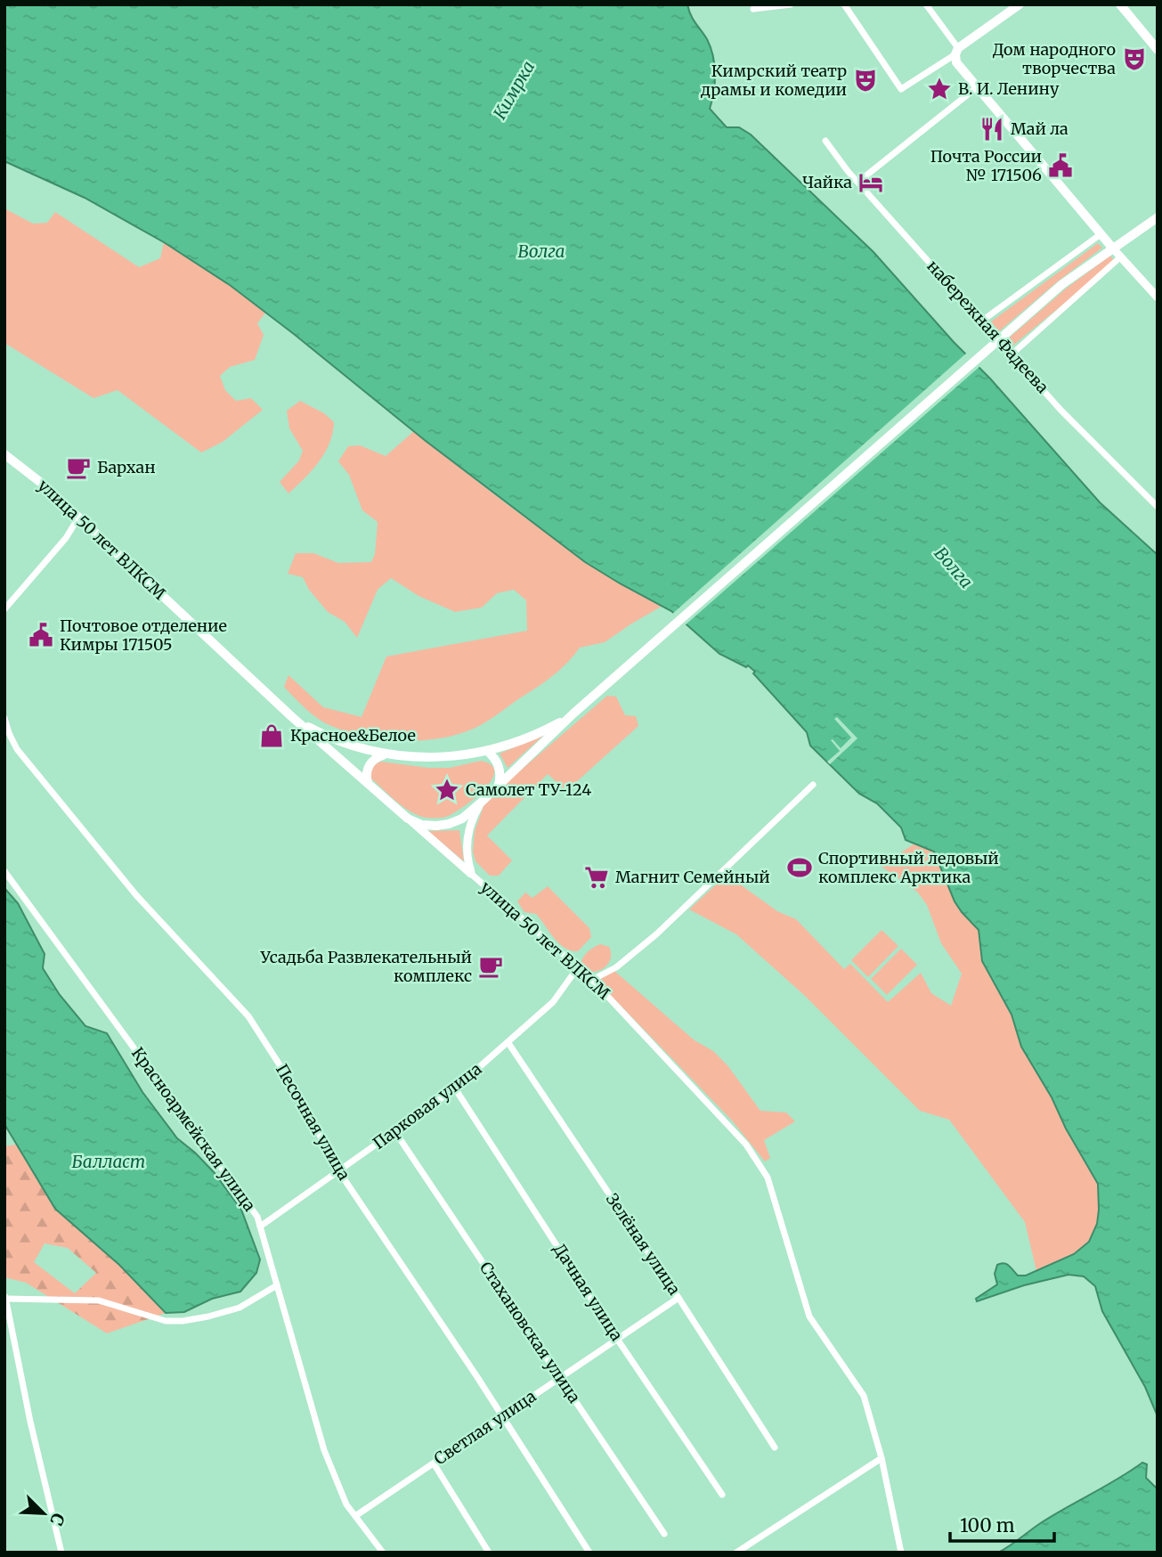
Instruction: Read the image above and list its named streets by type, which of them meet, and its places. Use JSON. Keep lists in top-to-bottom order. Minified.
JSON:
{"streets":{"main road":["улица 50 лет ВЛКСМ"],"street":["набережная Фадеева","Парковая улица","Песочная улица","Красноармейская улица","Зелёная улица","Дачная улица","Стахановская улица","Светлая улица"]},"crossings":[["улица 50 лет ВЛКСМ","Парковая улица"],["Парковая улица","Песочная улица"],["Парковая улица","Красноармейская улица"],["Парковая улица","Зелёная улица"],["Парковая улица","Дачная улица"],["Парковая улица","Стахановская улица"],["Песочная улица","Светлая улица"],["Красноармейская улица","Светлая улица"],["Зелёная улица","Светлая улица"],["Дачная улица","Светлая улица"],["Стахановская улица","Светлая улица"]],"water":["Кимрка","Волга","Балласт"],"places":{"theatre":["Дом народного творчества","Кимрский театр драмы и комедии"],"place":["В. И. Ленину","Самолет ТУ-124"],"restaurant":["Май ла"],"public building":["Почта России № 171506","Почтовое отделение Кимры 171505"],"hotel":["Чайка"],"cafe":["Бархан","Усадьба Развлекательный комплекс"],"shop":["Красное&Белое"],"sports":["Спортивный ледовый комплекс Арктика"],"supermarket":["Магнит Семейный"]},"scale_bar":"100 m","north":"bottom right"}
